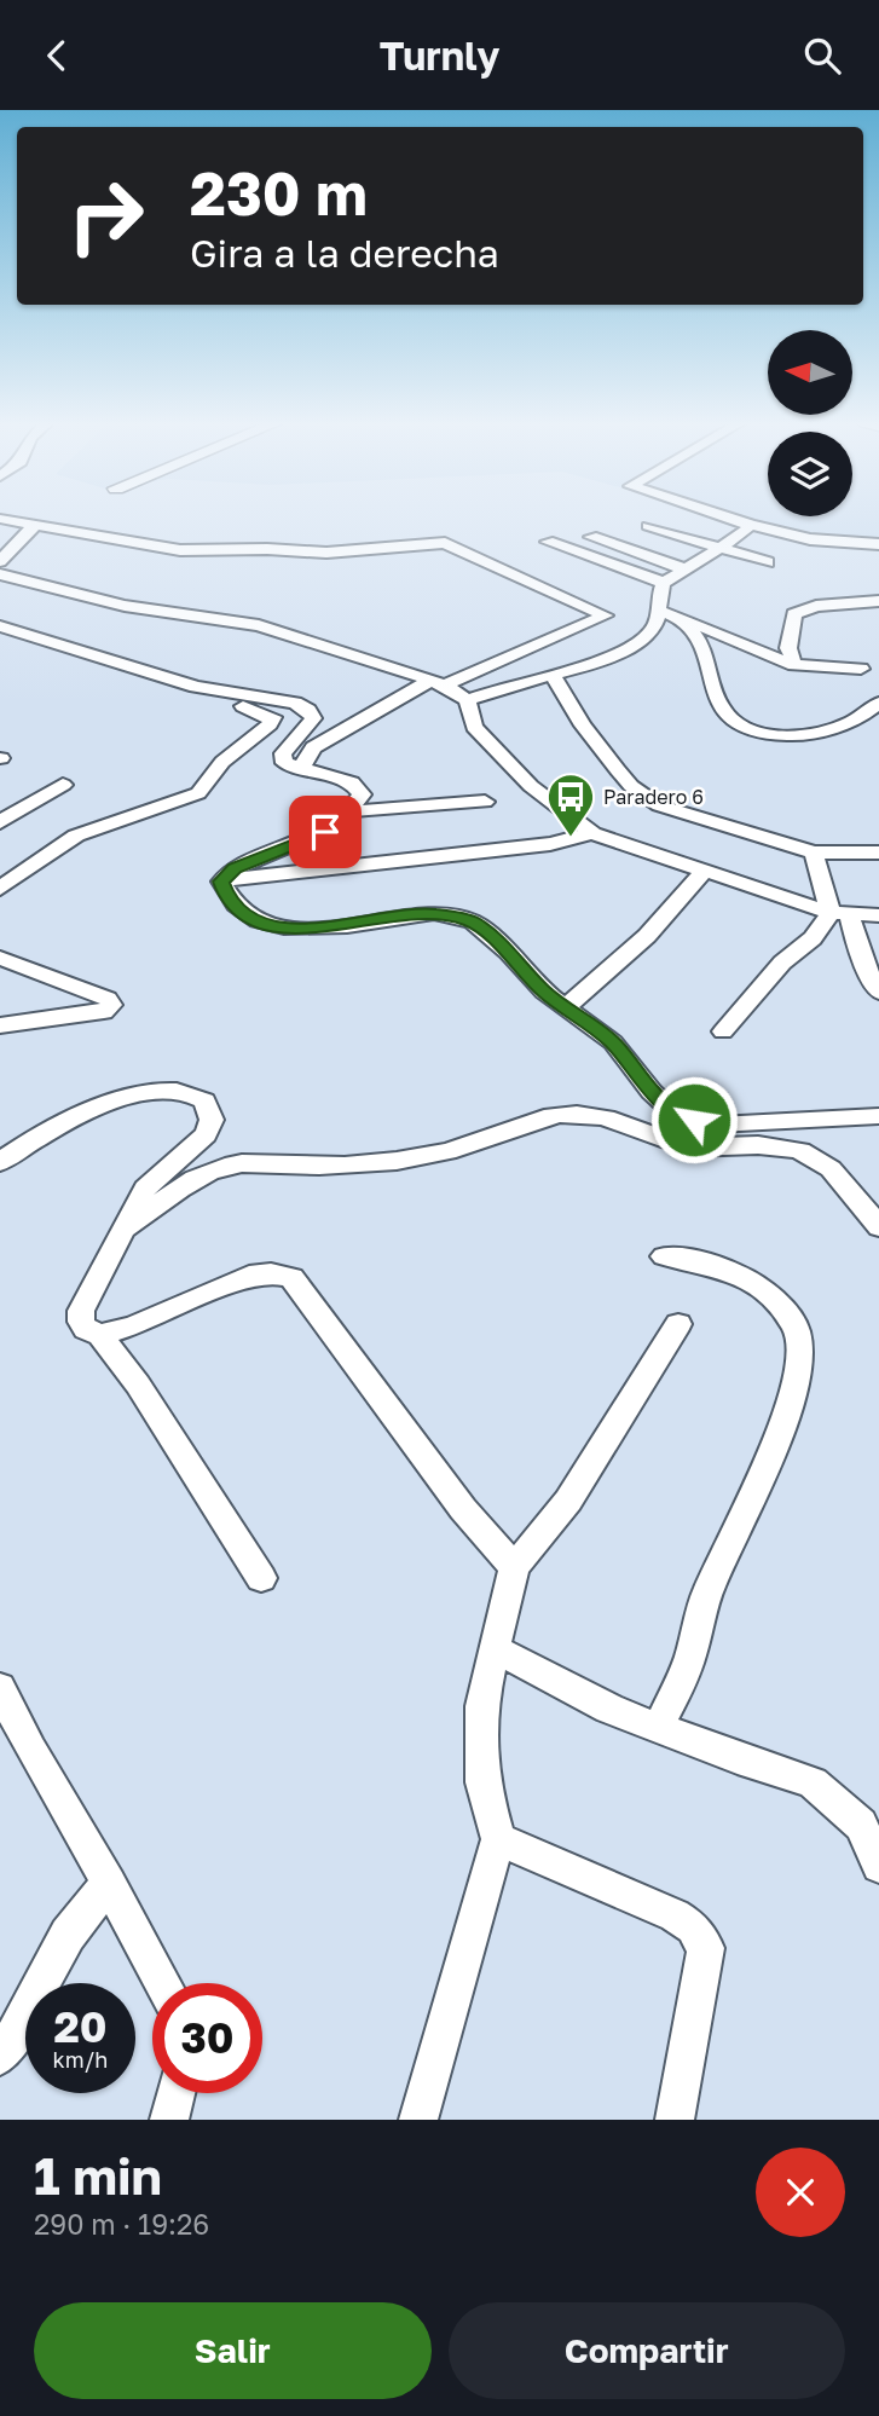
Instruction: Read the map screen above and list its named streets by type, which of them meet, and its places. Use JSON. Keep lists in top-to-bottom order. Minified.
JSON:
{"places":{"bus stop":["Paradero 6"]},"north":"left","page":{"header":"Turnly","turn":["230 m","Gira a la derecha"],"speed":"20 km/h","limit":"30","heading":["1 min","290 m · 19:26"],"buttons":["Salir","Compartir"]}}
